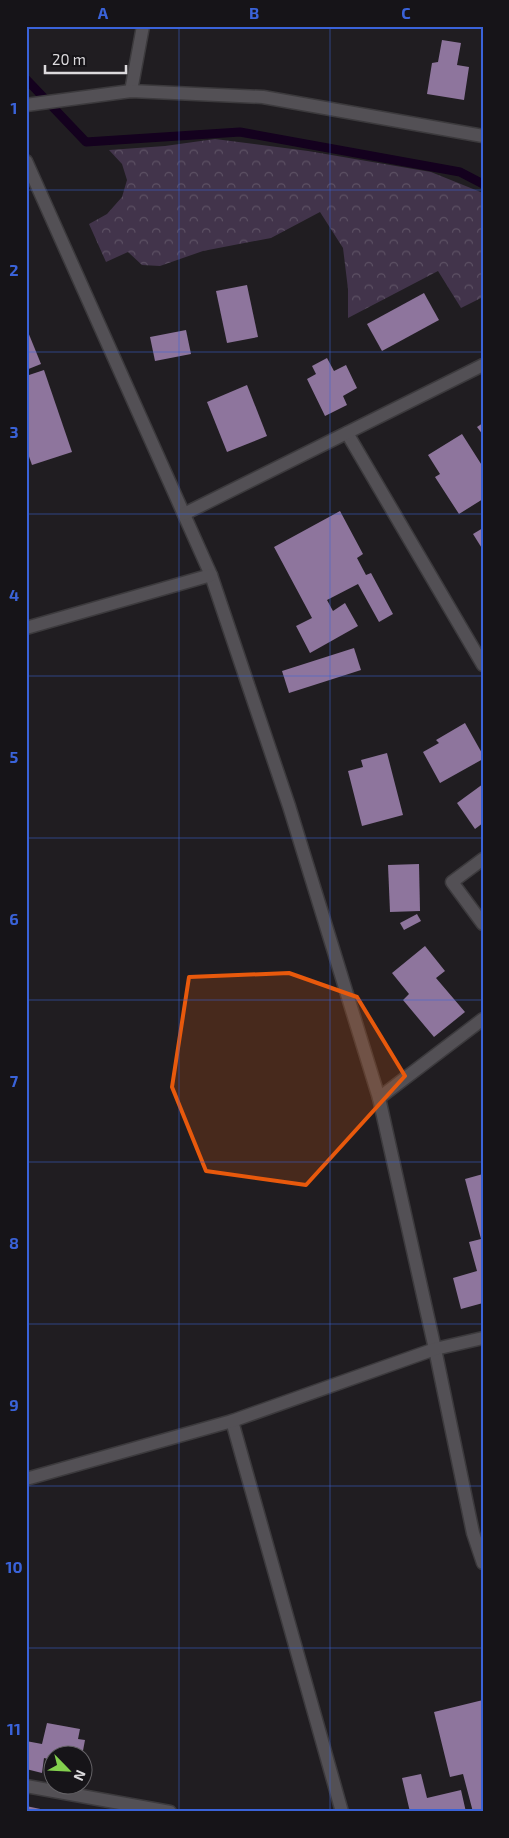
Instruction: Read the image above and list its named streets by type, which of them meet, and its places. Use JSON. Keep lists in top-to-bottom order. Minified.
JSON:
{"scale_bar":"20 m","north":"bottom right","grid":{"columns":["A","B","C"],"rows":["1","2","3","4","5","6","7","8","9","10","11"]}}
